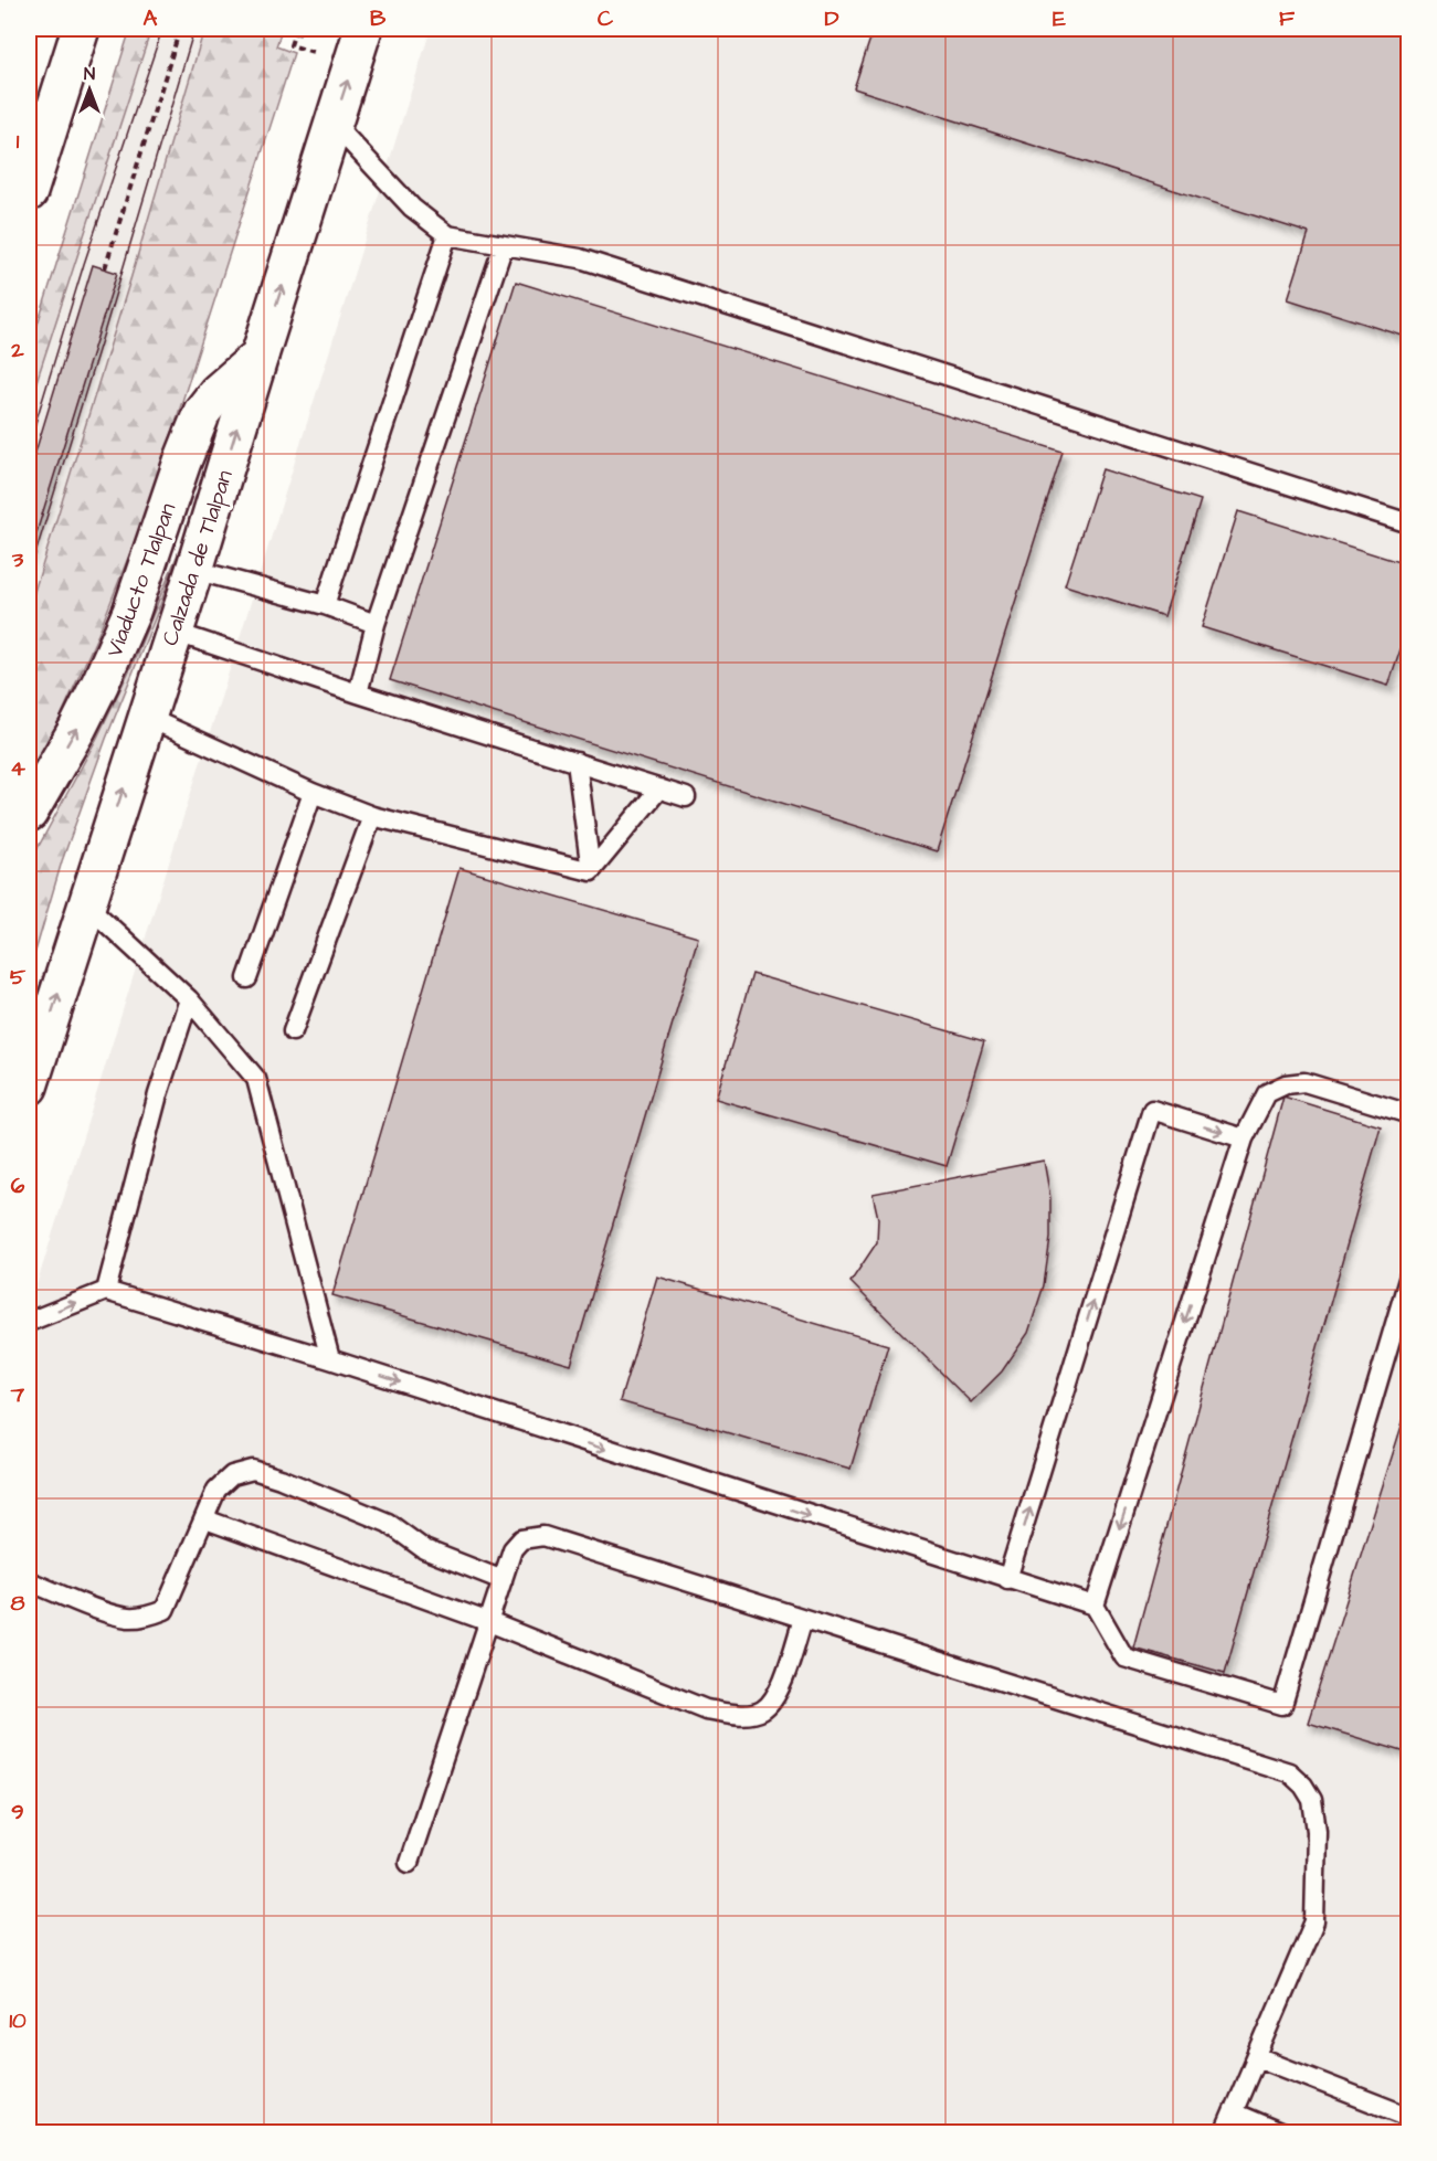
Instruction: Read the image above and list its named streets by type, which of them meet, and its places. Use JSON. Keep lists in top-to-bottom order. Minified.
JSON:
{"streets":{"main road":["Calzada de Tlalpan","Viaducto Tlalpan"]},"crossings":[["Calzada de Tlalpan","Viaducto Tlalpan"]],"one_way":["Calzada de Tlalpan","Viaducto Tlalpan"],"north":"top","grid":{"columns":["A","B","C","D","E","F"],"rows":["1","2","3","4","5","6","7","8","9","10"]}}
